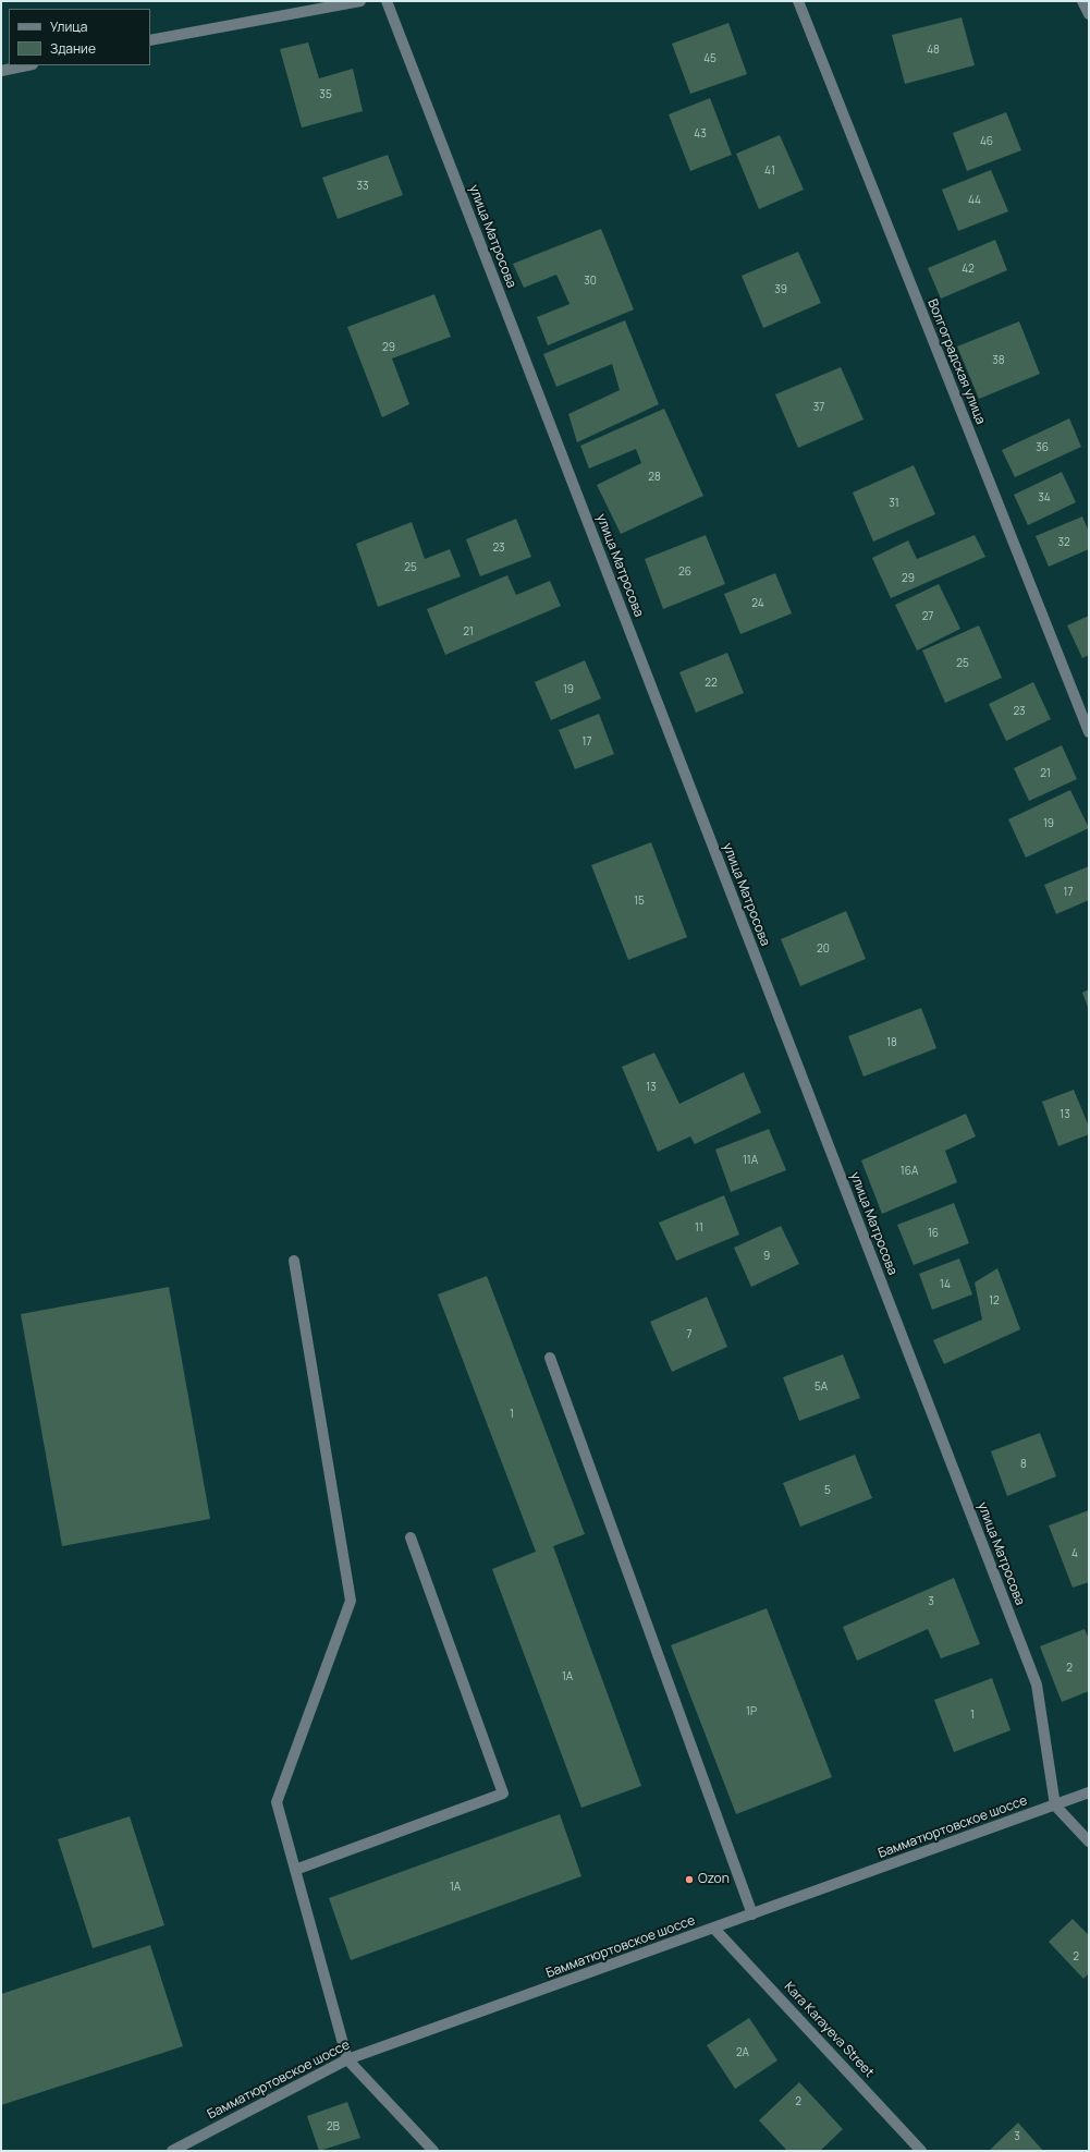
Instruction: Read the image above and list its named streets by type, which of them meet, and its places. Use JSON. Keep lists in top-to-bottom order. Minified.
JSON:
{"streets":{"street":["улица Матросова","Волгоградская улица","Бамматюртовское шоссе","Kara Karayeva Street"]},"crossings":[["улица Матросова","Бамматюртовское шоссе"],["Бамматюртовское шоссе","Kara Karayeva Street"]],"places":["Ozon"],"house_numbers":["48","45","35","43","46","41","33","44","42","30","39","29","38","37","36","28","34","31","32","23","25","26","29","24","27","21","25","22","19","23","17","21","19","17","15","20","18","13","13","11А","16А","11","16","9","14","12","7","5А","1","8","5","4","3","2","1А","1Р","1","1А","2","2А","2","2В","3"],"legend":["Улица","Здание"]}
